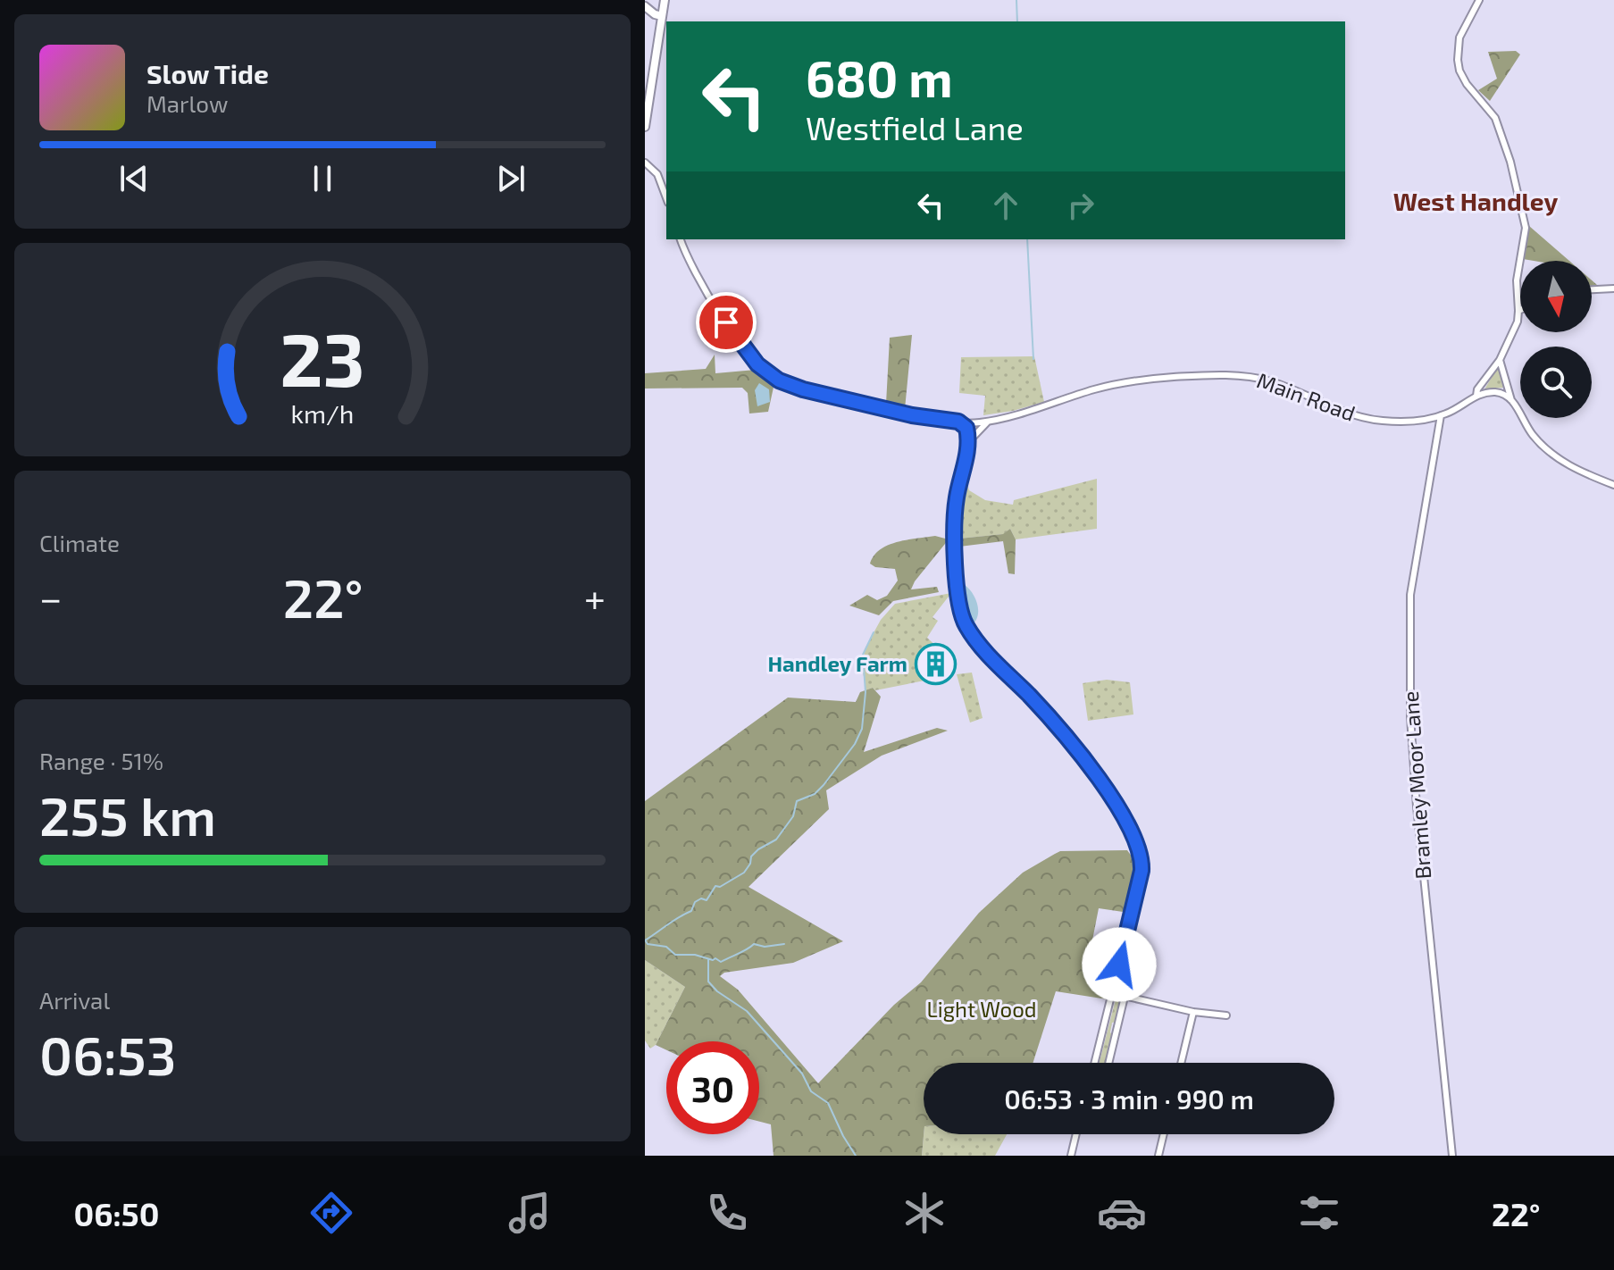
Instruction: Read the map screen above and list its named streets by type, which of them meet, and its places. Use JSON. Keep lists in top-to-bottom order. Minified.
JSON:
{"streets":{"street":["Main Road","Bramley Moor Lane"]},"crossings":[["Main Road","Bramley Moor Lane"]],"districts":["West Handley"],"parks":["Light Wood"],"places":{"building":["Handley Farm"]},"north":"bottom","page":{"turn":["680 m","Westfield Lane"],"song":["Slow Tide","Marlow"],"tile":["Climate",["Range · 51%","255 km"],["Arrival","06:53"]],"heat":["−","22°","+"],"limit":"30","trip":"06:53 · 3 min · 990 m","tabs":["06:50","22°"],"gauge":["23","km/h"]}}
